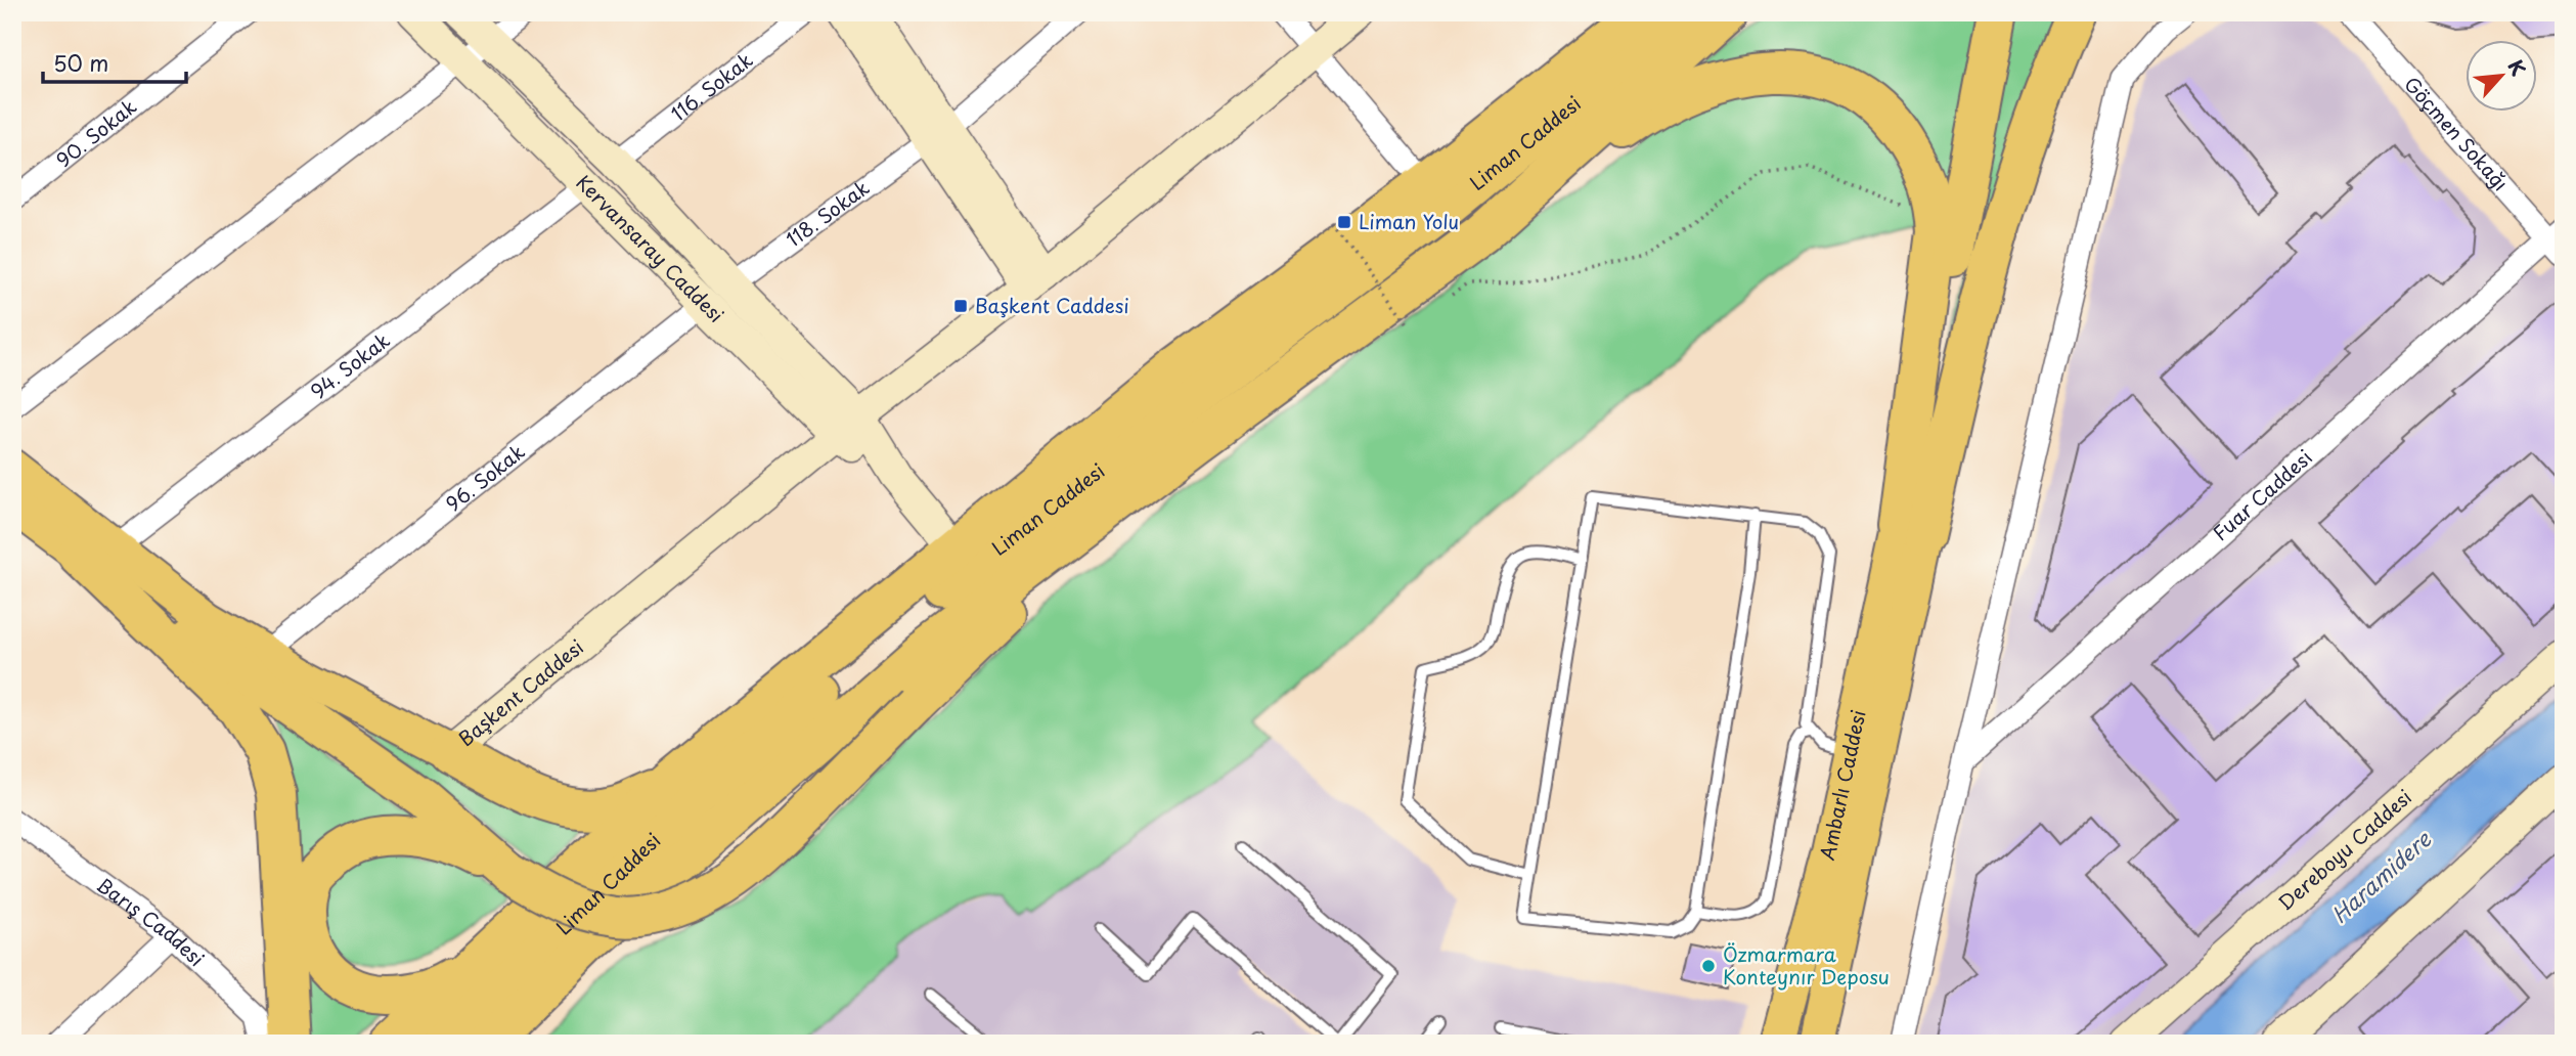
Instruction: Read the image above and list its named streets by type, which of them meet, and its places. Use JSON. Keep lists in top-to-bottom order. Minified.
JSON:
{"streets":{"highway":["Liman Caddesi"],"main road":["Ambarlı Caddesi"],"street":["116. Sokak","90. Sokak","Göçmen Sokağı","118. Sokak","Kervansaray Caddesi","94. Sokak","96. Sokak","Fuar Caddesi","Başkent Caddesi","Dereboyu Caddesi","Barış Caddesi"]},"crossings":[["116. Sokak","Kervansaray Caddesi"],["Göçmen Sokağı","Fuar Caddesi"],["118. Sokak","Kervansaray Caddesi"],["Kervansaray Caddesi","94. Sokak"],["Kervansaray Caddesi","96. Sokak"],["Kervansaray Caddesi","Başkent Caddesi"]],"water":["Haramidere"],"places":{"transit":["Liman Yolu","Başkent Caddesi"],"other":["Özmarmara Konteynır Deposu"]},"scale_bar":"50 m","north":"top right"}
